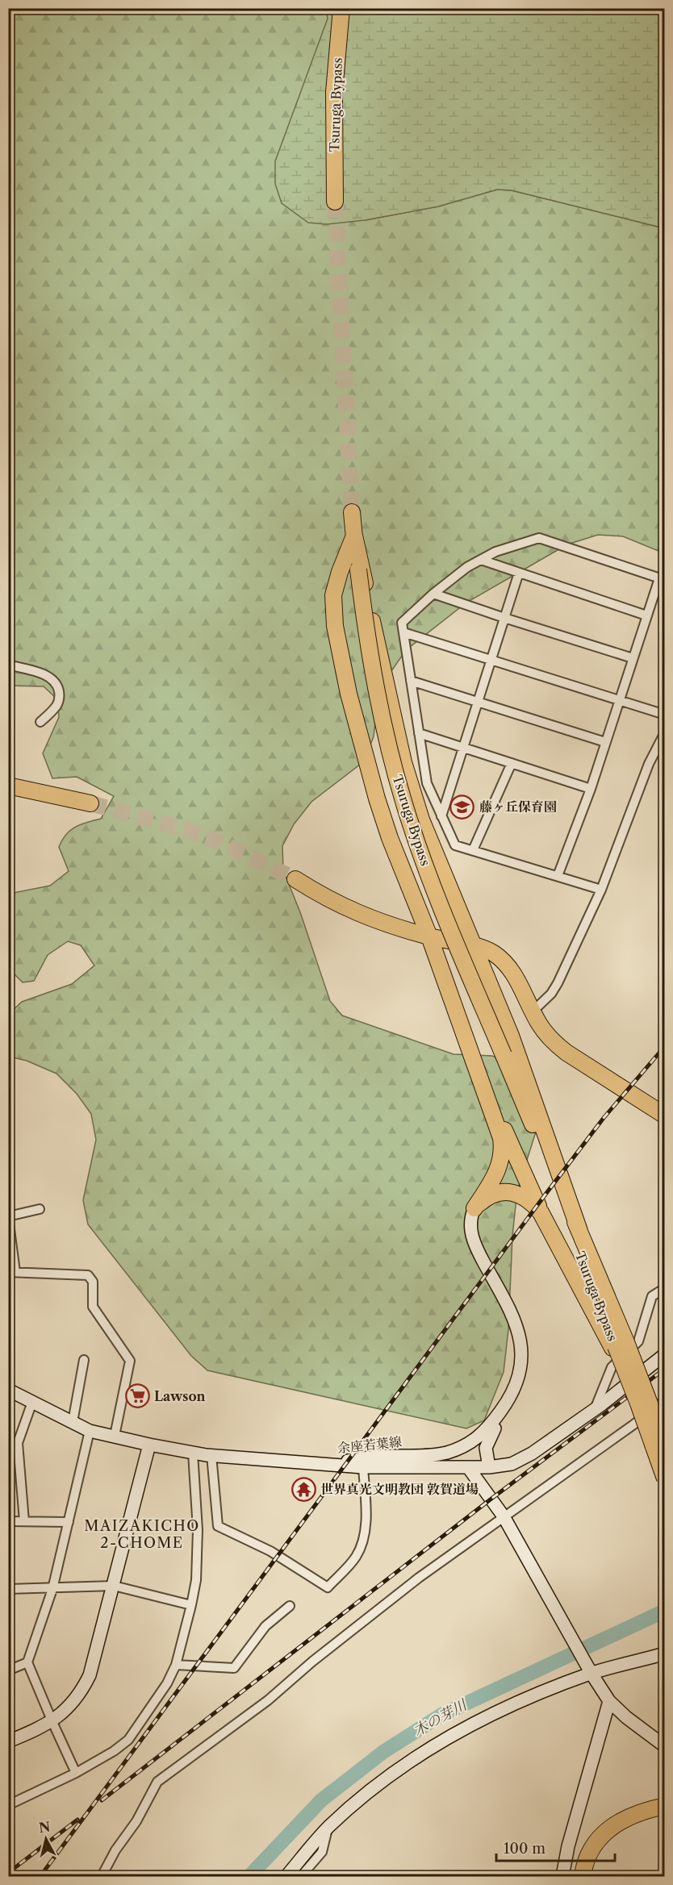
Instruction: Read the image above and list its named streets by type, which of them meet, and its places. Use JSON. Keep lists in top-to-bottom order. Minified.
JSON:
{"streets":{"highway":["Tsuruga Bypass"],"street":["余座若葉線"]},"districts":["MAIZAKICHO 2-CHOME"],"water":["木の芽川"],"places":{"school or university":["藤ヶ丘保育園"],"supermarket":["Lawson"],"temple":["世界真光文明教団 敦賀道場"]},"scale_bar":"100 m","north":"top"}
